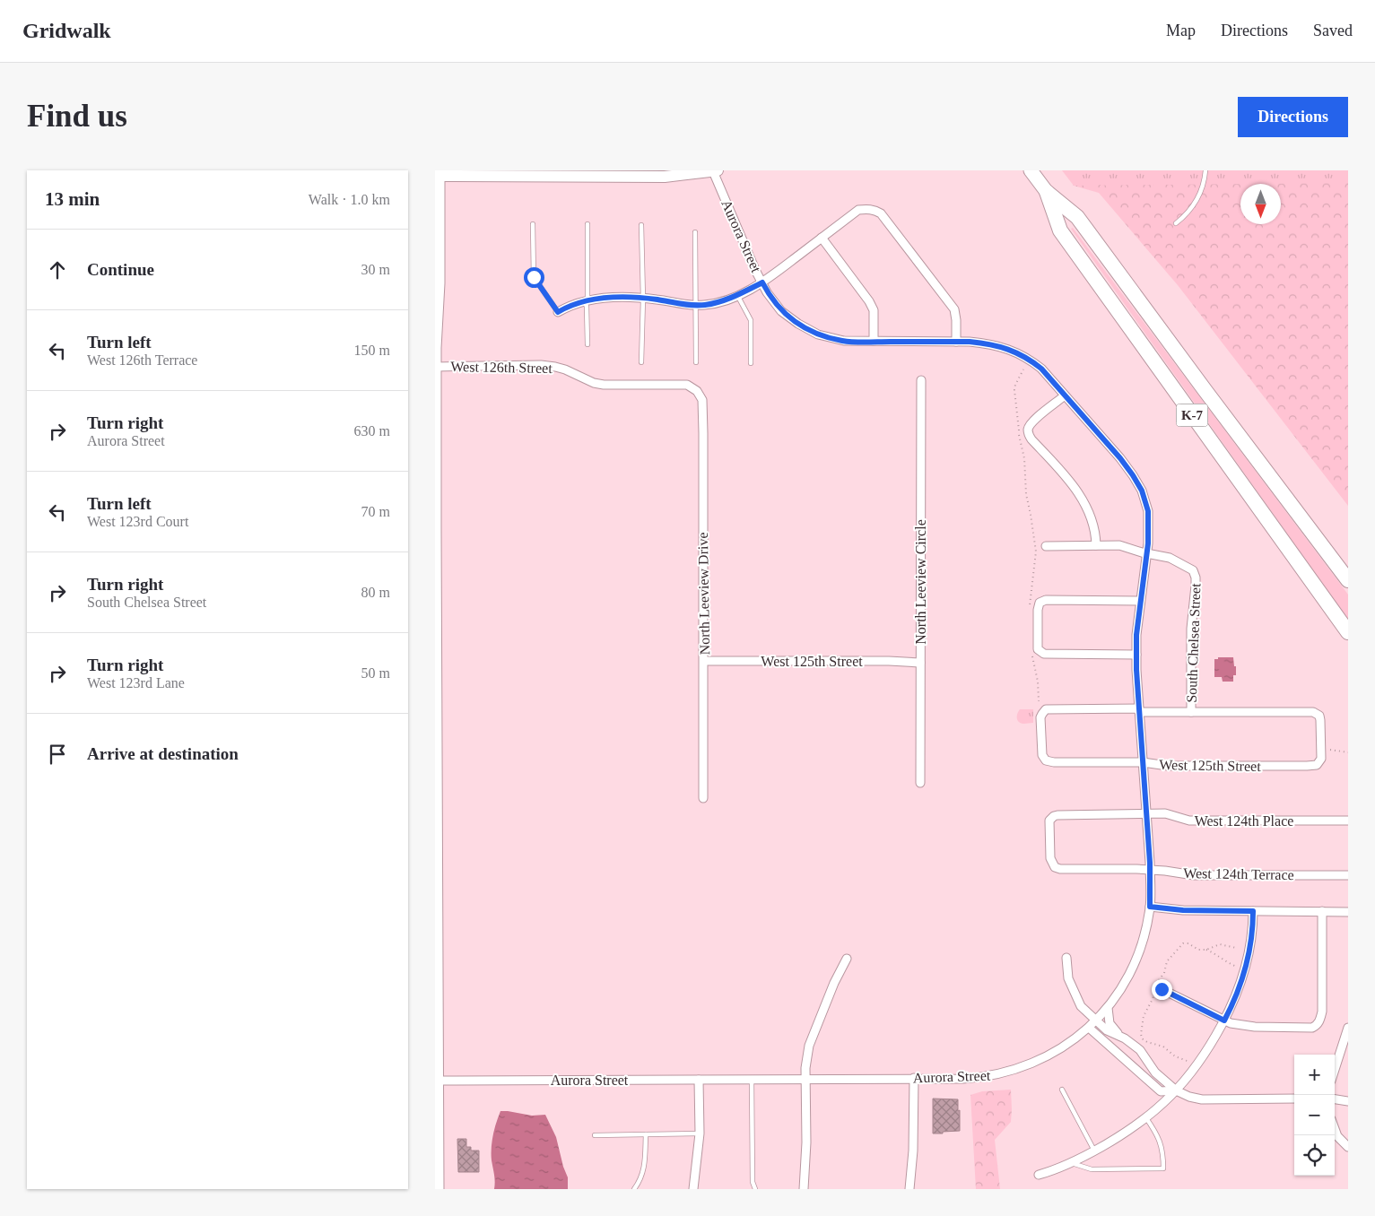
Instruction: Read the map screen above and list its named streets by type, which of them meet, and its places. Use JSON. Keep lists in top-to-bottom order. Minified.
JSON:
{"streets":{"highway":["K-7"],"street":["Aurora Street","West 126th Street","North Leeview Circle","North Leeview Drive","South Chelsea Street","West 125th Street","West 124th Place","West 124th Terrace"]},"crossings":[["Aurora Street","South Chelsea Street"],["Aurora Street","West 125th Street"],["Aurora Street","West 124th Place"],["Aurora Street","West 124th Terrace"],["West 126th Street","North Leeview Drive"],["North Leeview Circle","West 125th Street"],["North Leeview Drive","West 125th Street"],["South Chelsea Street","West 125th Street"],["West 124th Place","West 124th Terrace"]],"north":"bottom","page":{"header":"Gridwalk","nav":["Map","Directions","Saved"],"buttons":"Directions","title":"Find us","heading":["13 min","Walk · 1.0 km"],"list":[["Continue","30 m"],["Turn left","West 126th Terrace","150 m"],["Turn right","Aurora Street","630 m"],["Turn left","West 123rd Court","70 m"],["Turn right","South Chelsea Street","80 m"],["Turn right","West 123rd Lane","50 m"],"Arrive at destination"],"map_buttons":["+","−"]}}
